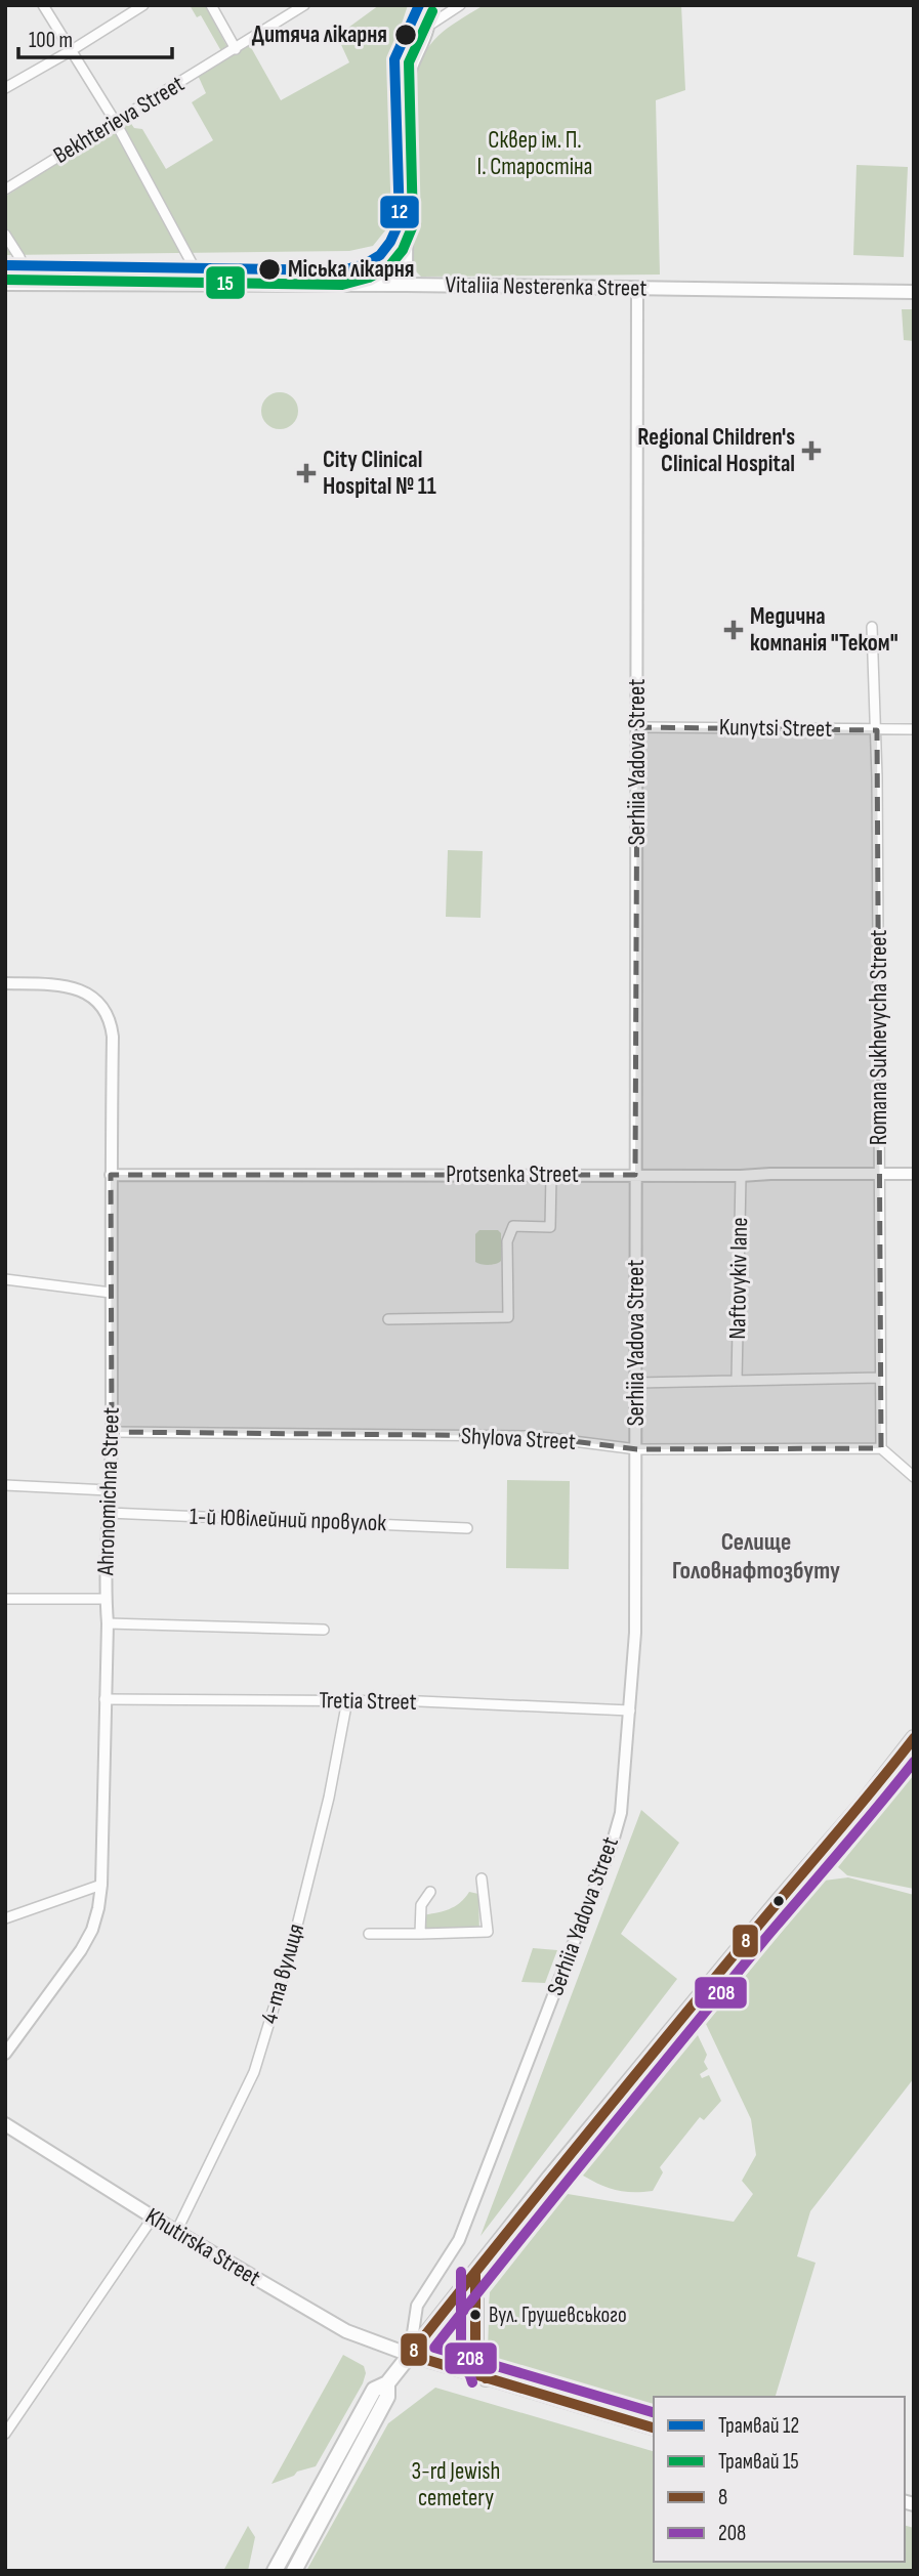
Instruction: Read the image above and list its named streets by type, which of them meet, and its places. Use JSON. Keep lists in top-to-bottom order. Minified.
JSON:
{"streets":{"main road":["Vitaliia Nesterenka Street","Khutirska Street"],"street":["Bekhterieva Street","Kunytsi Street","Serhiia Yadova Street","Romana Sukhevycha Street","Protsenka Street","Naftovykiv lane","Shylova Street","Ahronomichna Street","1-й Ювілейний провулок","Tretia Street","4-та вулиця"]},"crossings":[["Vitaliia Nesterenka Street","Serhiia Yadova Street"],["Kunytsi Street","Serhiia Yadova Street"],["Kunytsi Street","Romana Sukhevycha Street"],["Serhiia Yadova Street","Protsenka Street"],["Serhiia Yadova Street","Shylova Street"],["Serhiia Yadova Street","Tretia Street"],["Serhiia Yadova Street","Khutirska Street"],["Romana Sukhevycha Street","Protsenka Street"],["Romana Sukhevycha Street","Shylova Street"],["Protsenka Street","Naftovykiv lane"],["Protsenka Street","Ahronomichna Street"],["Shylova Street","Ahronomichna Street"],["Ahronomichna Street","1-й Ювілейний провулок"],["Ahronomichna Street","Tretia Street"],["Tretia Street","4-та вулиця"],["4-та вулиця","Khutirska Street"]],"districts":["Селище Головнафтозбуту"],"parks":["Сквер ім. П. І. Старостіна","3-rd Jewish cemetery"],"places":{"other":["Дитяча лікарня","Міська лікарня","Вул. Грушевського"],"health":["Regional Children's Clinical Hospital","City Clinical Hospital № 11","Медична компанія \"Теком\""]},"lines":["tram line 12","tram line 15","transit line 8","transit line 208"],"legend":["Трамвай 12","Трамвай 15","8","208"],"scale_bar":"100 m"}
